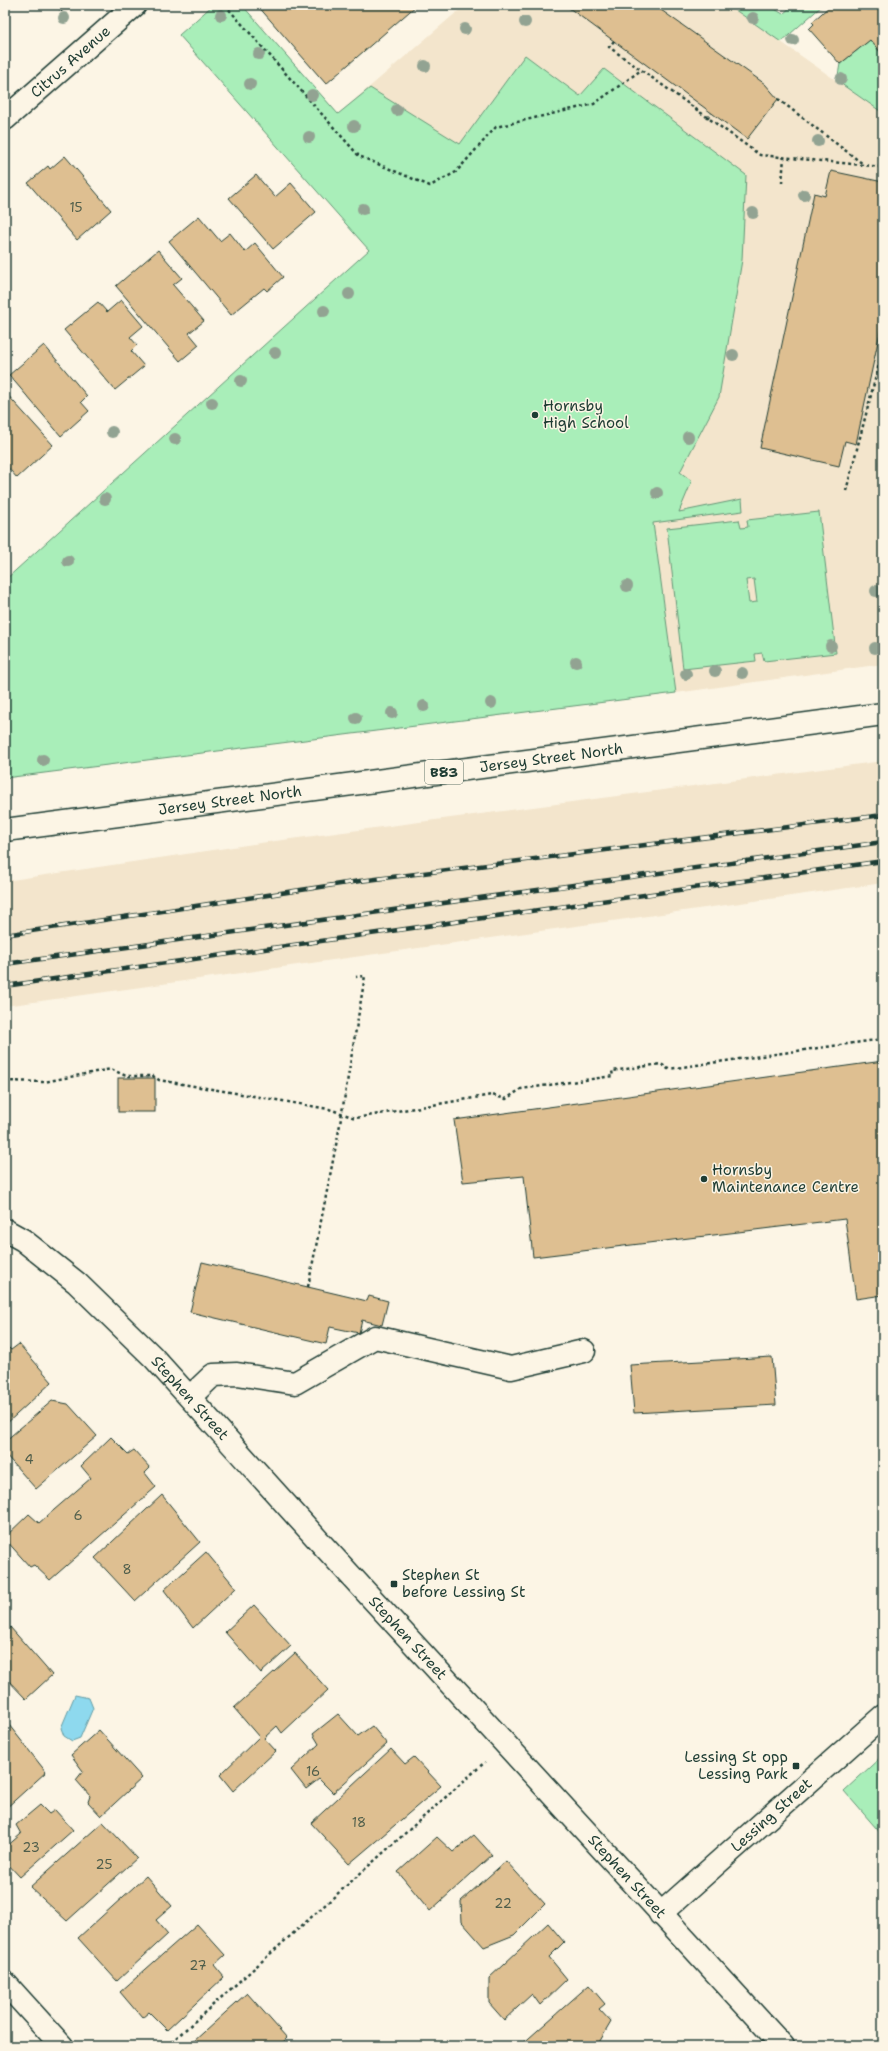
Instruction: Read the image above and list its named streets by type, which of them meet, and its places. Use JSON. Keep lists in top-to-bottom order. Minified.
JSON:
{"streets":{"street":["Citrus Avenue","Jersey Street North","B83","Stephen Street","Lessing Street"]},"crossings":[["Stephen Street","Lessing Street"]],"places":{"other":["Hornsby High School","Hornsby Maintenance Centre"],"transit":["Stephen St before Lessing St","Lessing St opp Lessing Park"]},"house_numbers":["15","4","6","8","16","18","23","25","22","27"]}
